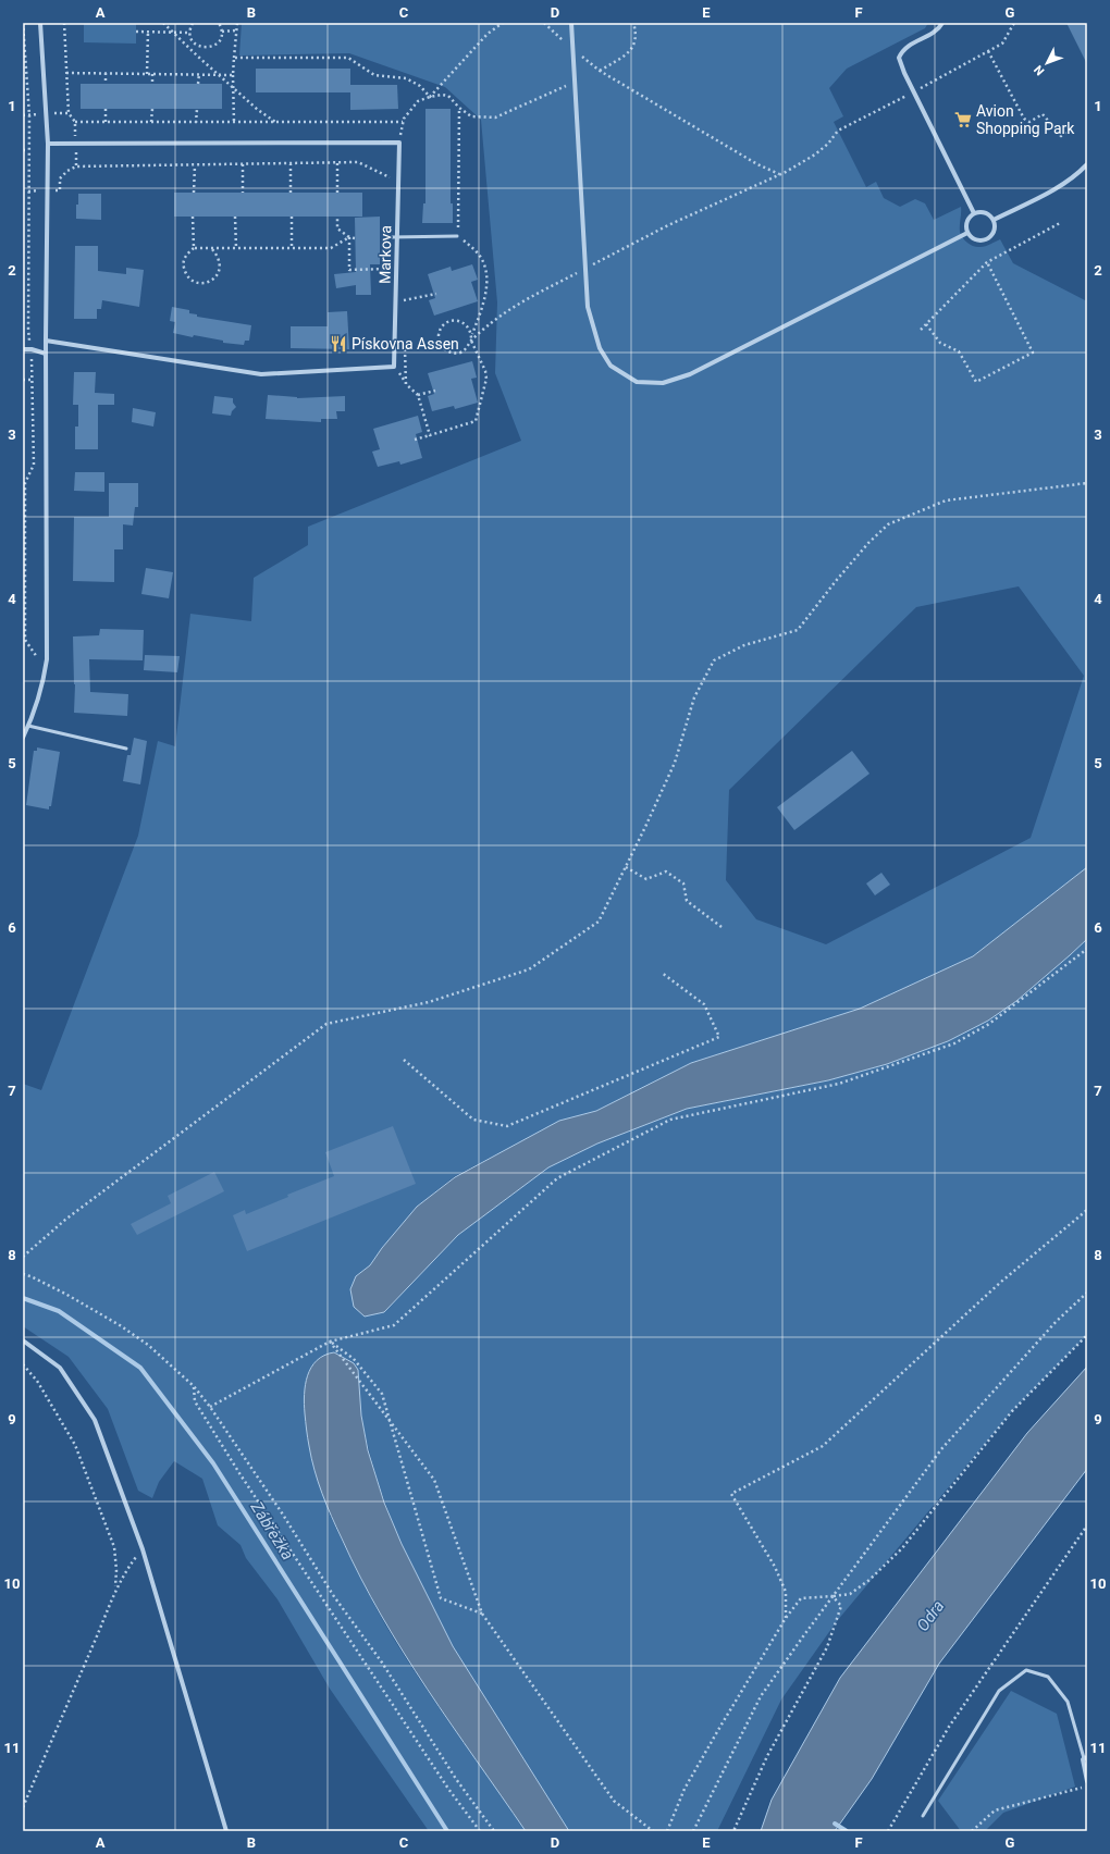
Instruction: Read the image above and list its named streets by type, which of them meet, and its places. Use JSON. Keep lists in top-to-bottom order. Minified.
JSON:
{"streets":{"street":["Markova"]},"water":["Zábřežka","Odra"],"places":{"supermarket":["Avion Shopping Park"],"restaurant":["Pískovna Assen"]},"north":"bottom left","grid":{"columns":["A","B","C","D","E","F","G"],"rows":["1","2","3","4","5","6","7","8","9","10","11"]}}
